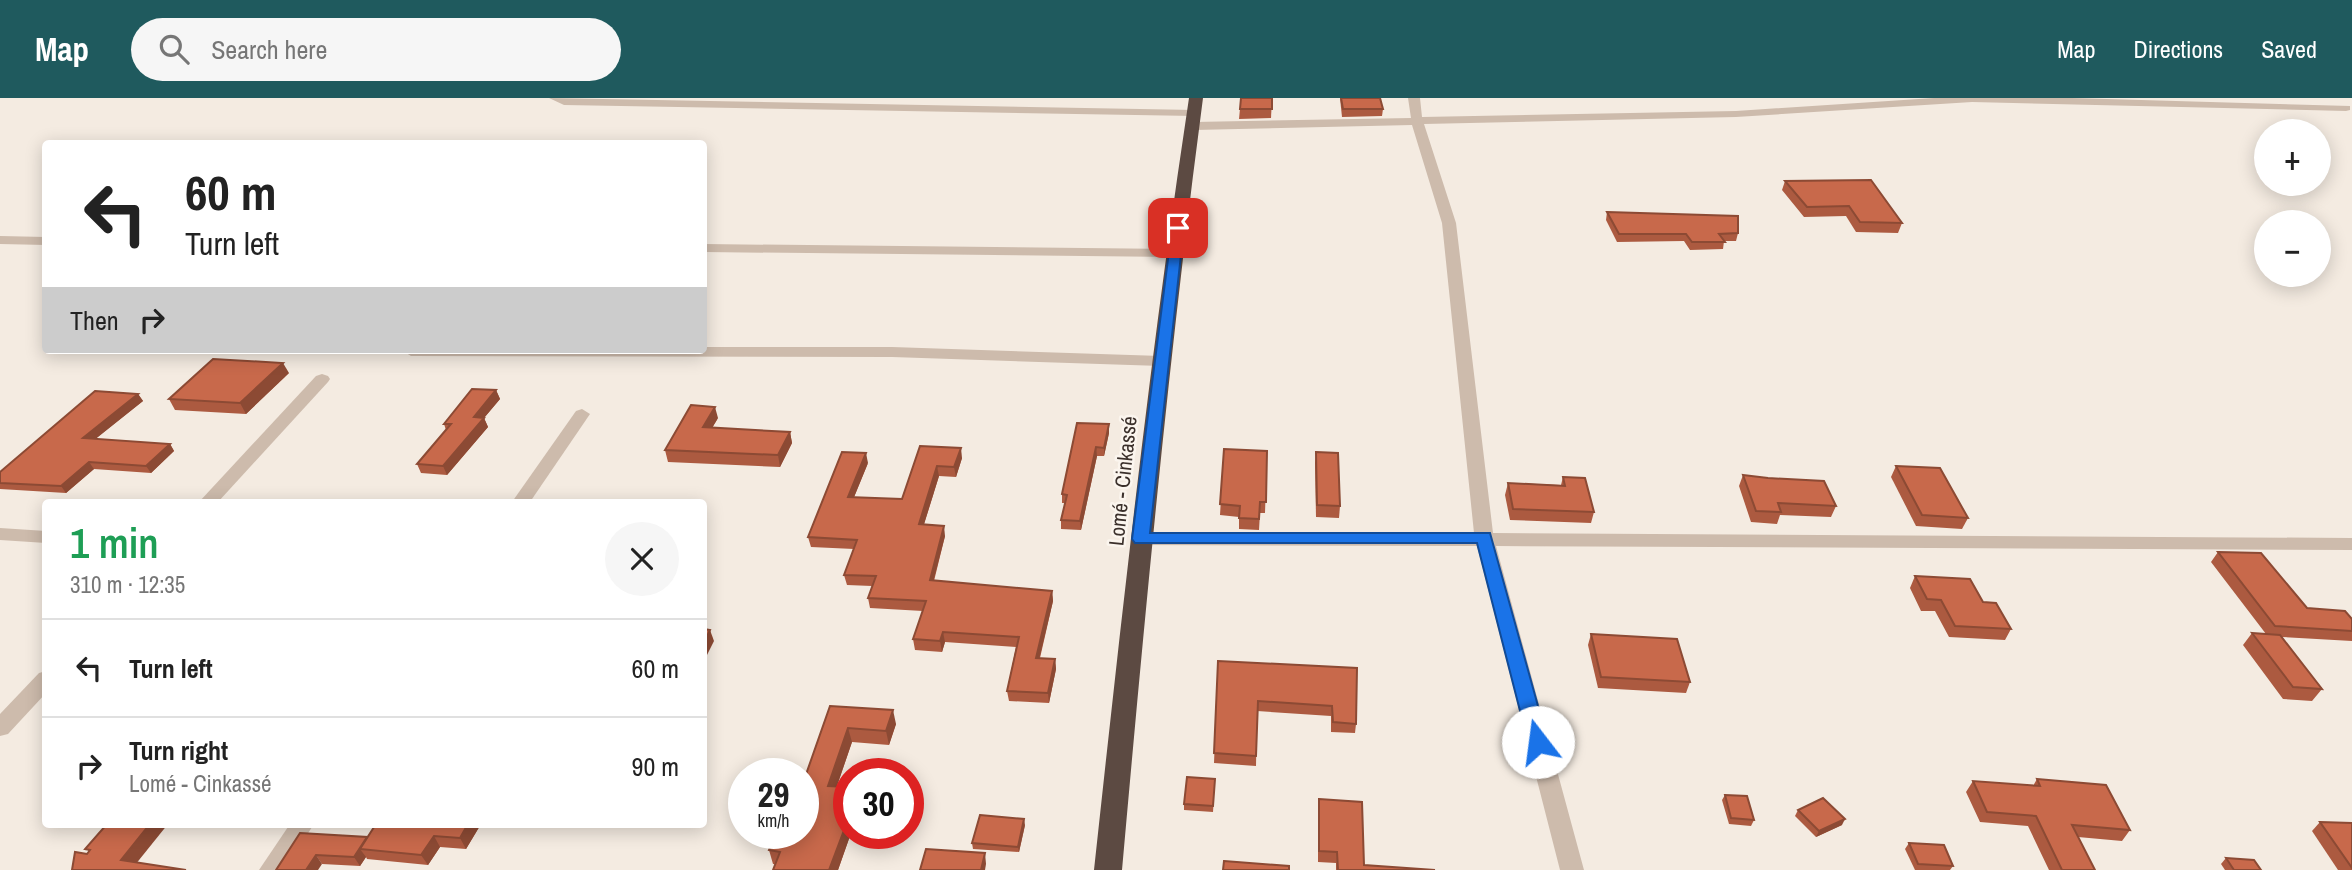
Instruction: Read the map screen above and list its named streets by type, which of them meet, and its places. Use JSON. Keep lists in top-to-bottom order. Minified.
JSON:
{"streets":{"highway":["Lomé - Cinkassé"]},"page":{"header":"Map","search":"Search here","nav":["Map","Directions","Saved"],"map_buttons":["+","−"],"turn":["60 m","Turn left"],"then":"Then","heading":["1 min","310 m · 12:35"],"list":[{"name":"Turn left","value":"60 m"},{"name":"Turn right","note":"Lomé - Cinkassé","value":"90 m"}],"speed":"29 km/h","limit":"30"}}
